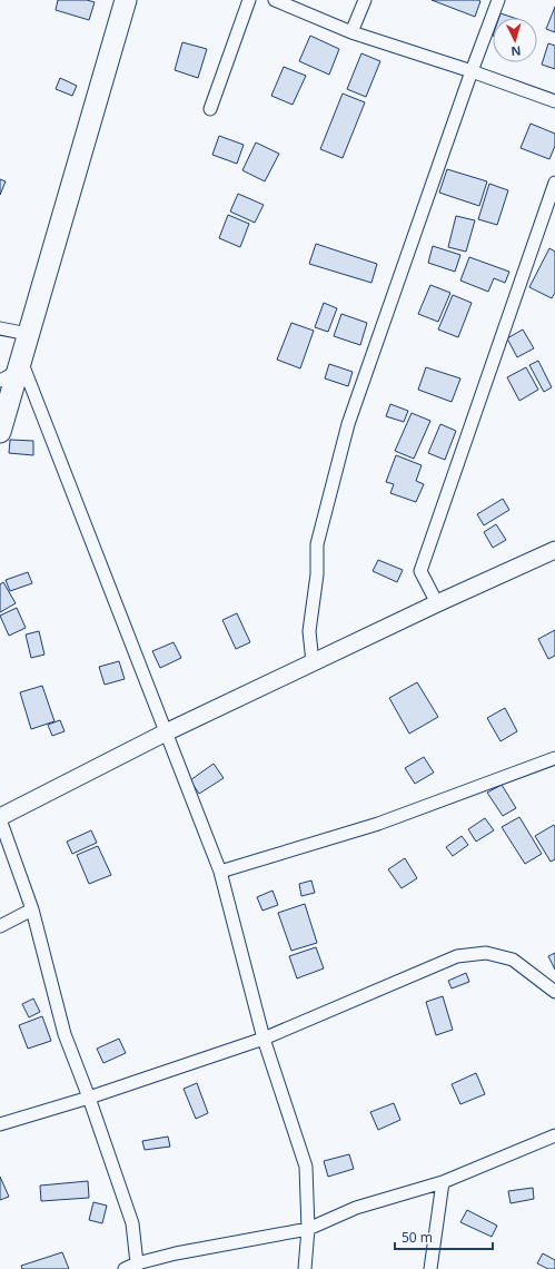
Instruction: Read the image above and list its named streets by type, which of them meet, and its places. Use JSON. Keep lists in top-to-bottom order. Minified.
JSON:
{"scale_bar":"50 m","north":"bottom"}
